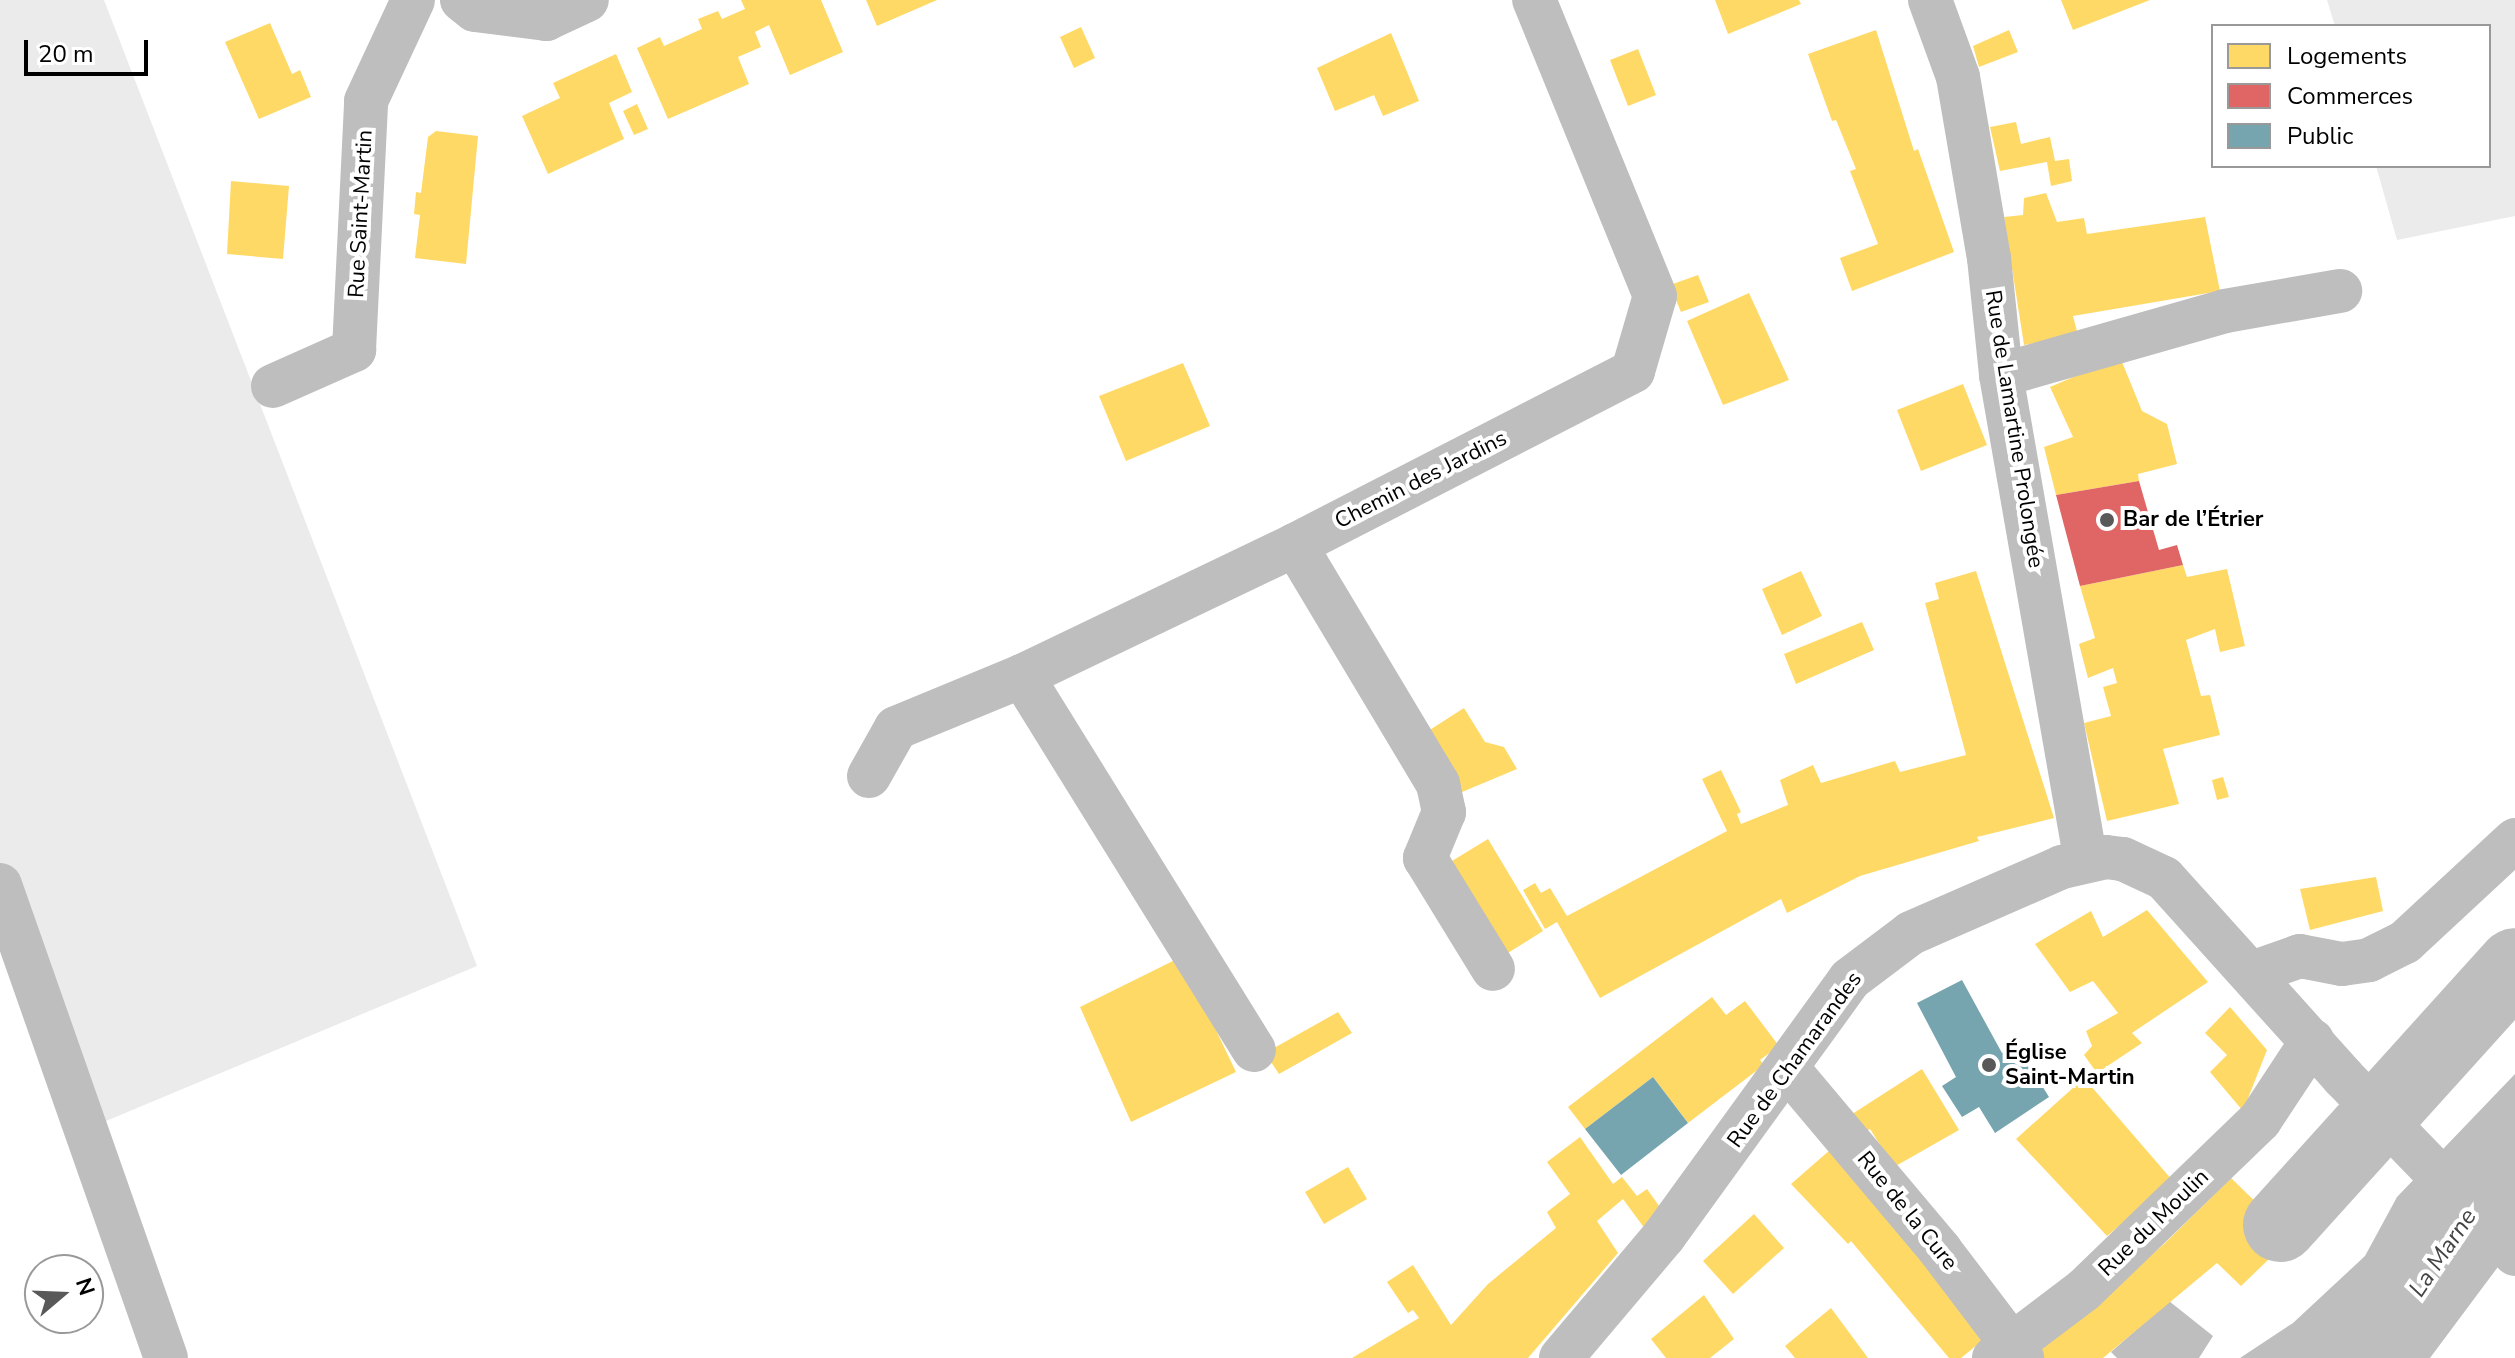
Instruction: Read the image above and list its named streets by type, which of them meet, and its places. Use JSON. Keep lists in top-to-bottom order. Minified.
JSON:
{"streets":{"street":["Rue Saint-Martin","Rue de Lamartine Prolongée","Chemin des Jardins","Rue de Chamarandes","Rue de la Cure","Rue du Moulin"]},"crossings":[["Rue de Lamartine Prolongée","Rue de Chamarandes"],["Rue de Chamarandes","Rue de la Cure"],["Rue de Chamarandes","Rue du Moulin"],["Rue de la Cure","Rue du Moulin"]],"water":["La Marne"],"places":["Bar de l’Étrier","Église Saint-Martin"],"legend":["Logements","Commerces","Public"],"scale_bar":"20 m","north":"right"}
